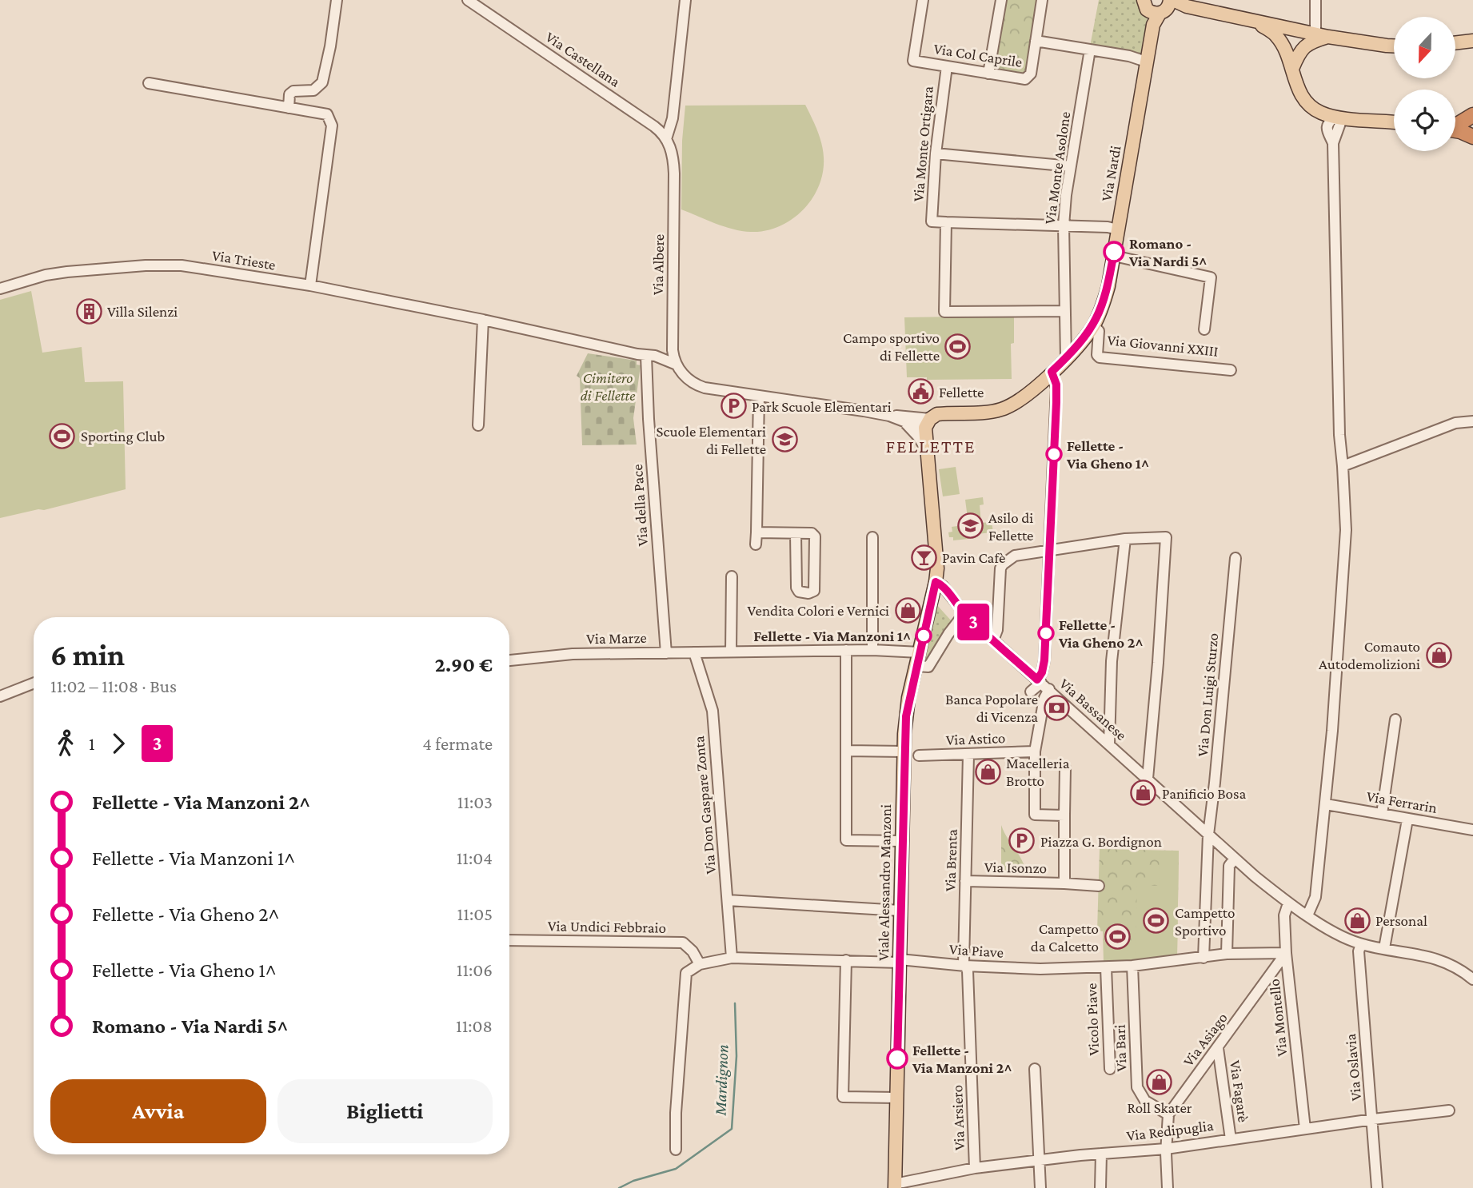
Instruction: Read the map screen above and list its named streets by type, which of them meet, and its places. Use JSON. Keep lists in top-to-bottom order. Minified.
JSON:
{"streets":{"main road":["Via Nardi","Via Giovanni XXIII","Viale Alessandro Manzoni"],"street":["Via Col Caprile","Via Castellana","Via Monte Ortigara","Via Monte Asolone","Via Trieste","Via Albere","Via della Pace","Via Marze","Via Don Luigi Sturzo","Via Bassanese","Via Astico","Via Ferrarin","Via Don Gaspare Zonta","Via Brenta","Via Isonzo","Via Undici Febbraio","Via Piave","Via Montello","Vicolo Piave","Via Asiago","Via Bari","Via Oslavia","Via Fagarè","Via Arsiero","Via Redipuglia"]},"crossings":[["Via Col Caprile","Via Monte Ortigara"],["Via Col Caprile","Via Monte Asolone"],["Via Col Caprile","Via Nardi"],["Via Castellana","Via Albere"],["Via Monte Asolone","Via Giovanni XXIII"],["Via Nardi","Via Giovanni XXIII"],["Via Trieste","Via Albere"],["Via Trieste","Via della Pace"],["Via Albere","Via Giovanni XXIII"],["Via della Pace","Via Marze"],["Via Marze","Via Don Gaspare Zonta"],["Via Marze","Viale Alessandro Manzoni"],["Via Don Luigi Sturzo","Via Bassanese"],["Via Bassanese","Viale Alessandro Manzoni"],["Via Bassanese","Via Montello"],["Via Bassanese","Via Oslavia"],["Via Astico","Via Brenta"],["Via Brenta","Via Isonzo"],["Via Brenta","Via Piave"],["Via Brenta","Via Arsiero"],["Viale Alessandro Manzoni","Via Piave"],["Viale Alessandro Manzoni","Via Redipuglia"],["Via Piave","Via Montello"],["Via Piave","Vicolo Piave"],["Via Piave","Via Asiago"],["Via Piave","Via Bari"],["Via Piave","Via Arsiero"],["Via Montello","Via Asiago"],["Via Montello","Via Redipuglia"],["Via Asiago","Via Bari"],["Via Asiago","Via Fagarè"],["Via Oslavia","Via Redipuglia"],["Via Fagarè","Via Redipuglia"],["Via Arsiero","Via Redipuglia"]],"districts":["FELLETTE"],"water":["Mardignon"],"parks":["Cimitero di Fellette"],"places":{"other":["Romano - Via Nardi 5^","Fellette - Via Gheno 1^","Fellette - Via Gheno 2^","Fellette - Via Manzoni 1^","Fellette - Via Manzoni 2^"],"building":["Villa Silenzi"],"sports":["Campo sportivo di Fellette","Sporting Club","Campetto Sportivo","Campetto da Calcetto"],"public building":["Fellette"],"parking":["Park Scuole Elementari","Piazza G. Bordignon"],"school or university":["Scuole Elementari di Fellette","Asilo di Fellette"],"bar":["Pavin Cafè"],"shop":["Vendita Colori e Vernici","Comauto Autodemolizioni","Macelleria Brotto","Panificio Bosa","Personal","Roll Skater"],"bank":["Banca Popolare di Vicenza"]},"lines":["bus line 3"],"north":"bottom","page":{"on_map":"3","heading":["6 min","11:02 – 11:08 · Bus","2.90 €"],"legs":["1","3","4 fermate"],"list":[{"name":"Fellette - Via Manzoni 2^","value":"11:03"},{"name":"Fellette - Via Manzoni 1^","value":"11:04"},{"name":"Fellette - Via Gheno 2^","value":"11:05"},{"name":"Fellette - Via Gheno 1^","value":"11:06"},{"name":"Romano - Via Nardi 5^","value":"11:08"}],"buttons":["Avvia","Biglietti"]}}
